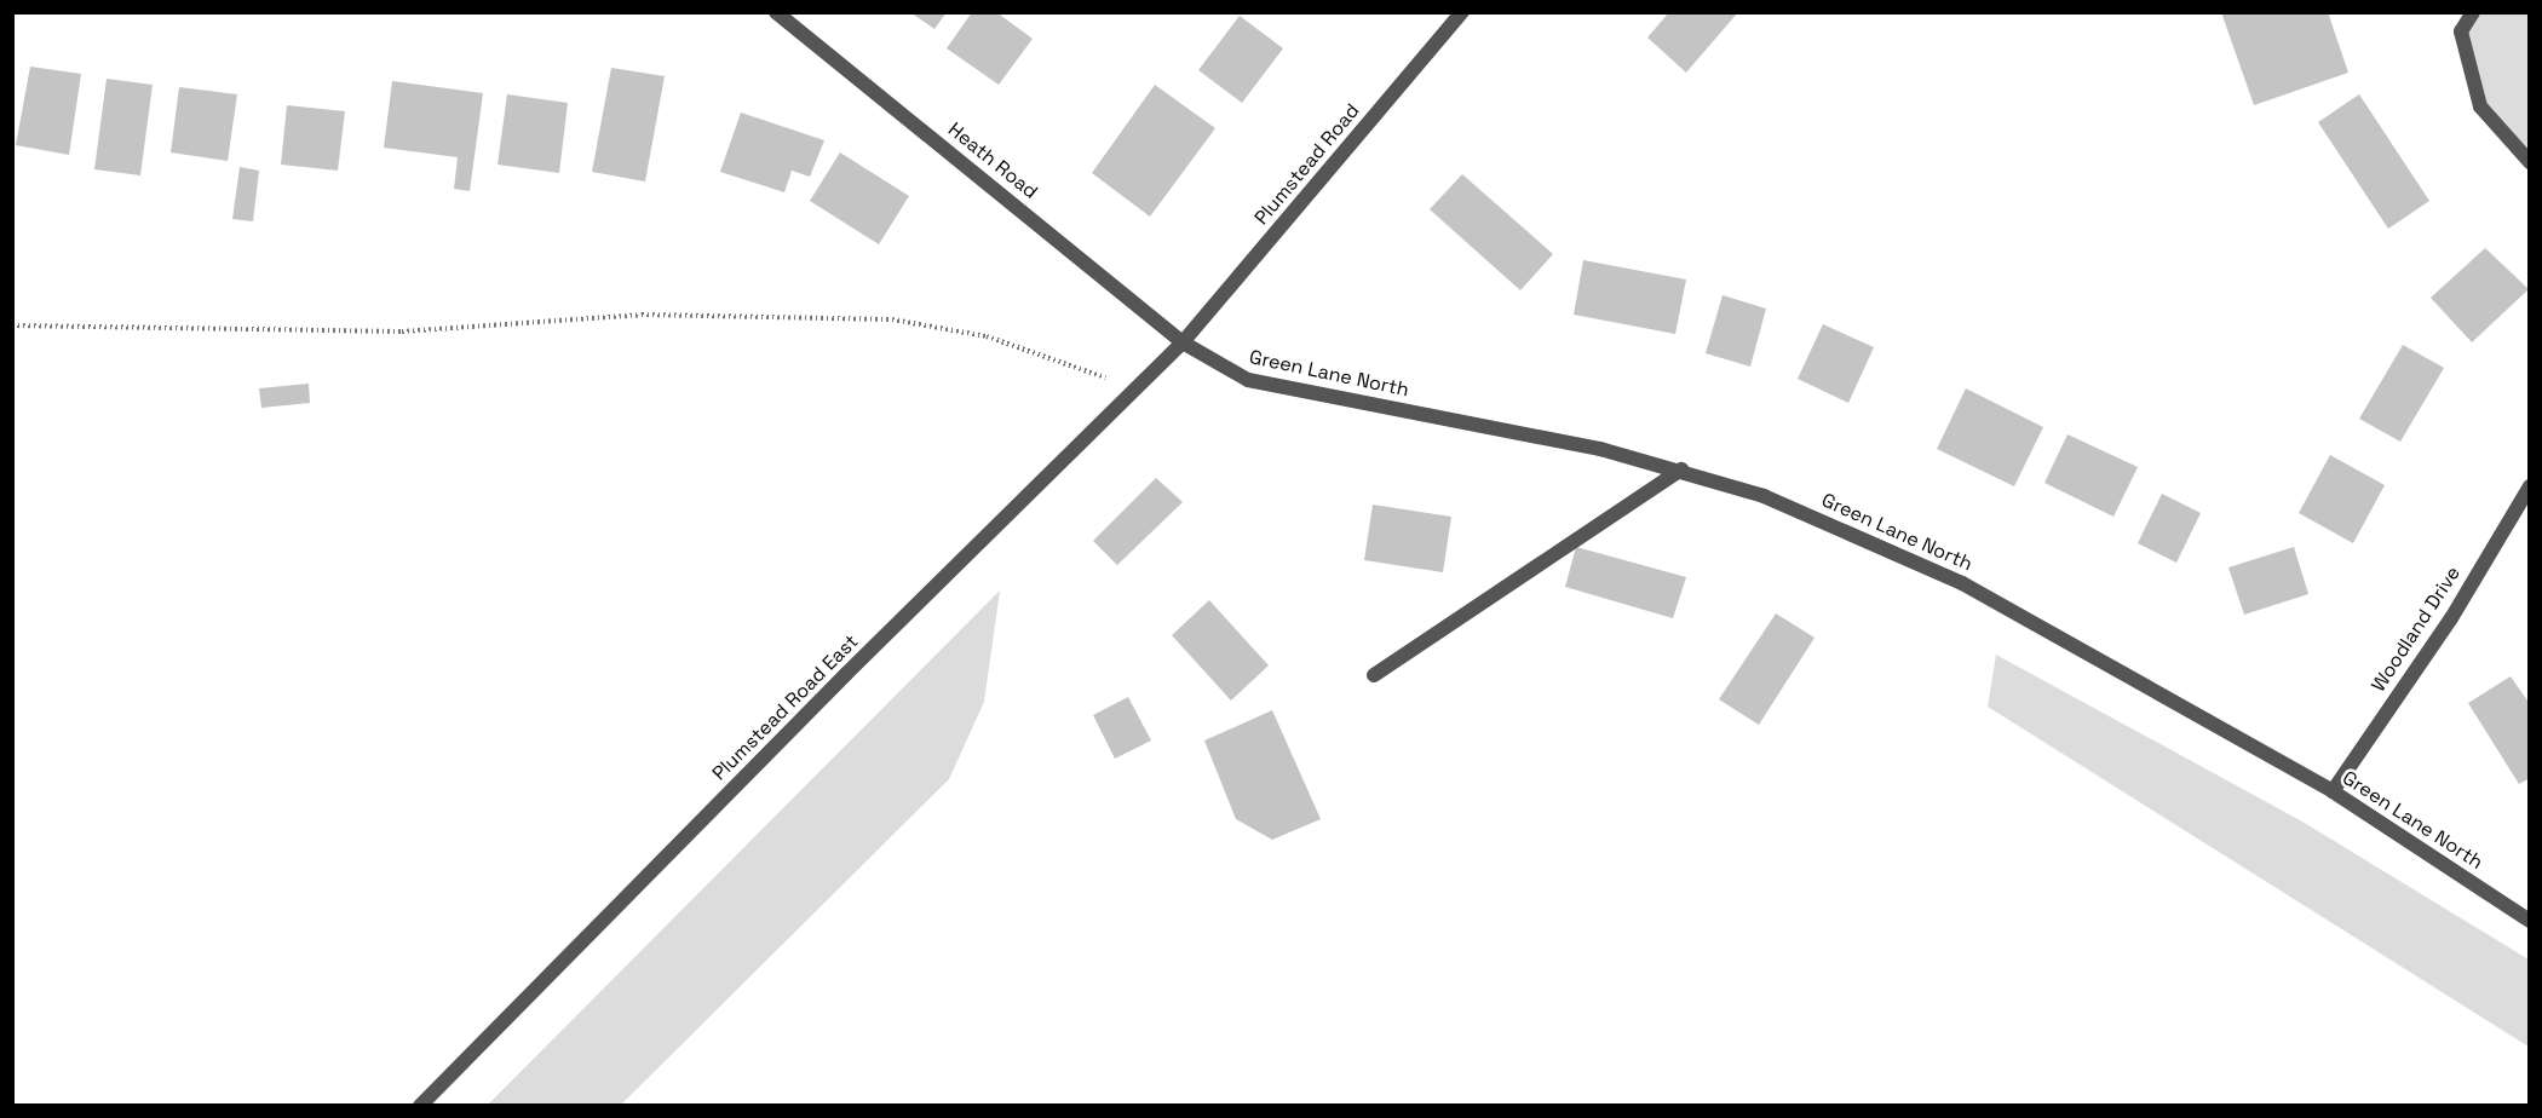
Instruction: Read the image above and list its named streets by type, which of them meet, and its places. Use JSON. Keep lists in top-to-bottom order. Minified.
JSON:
{"streets":{"street":["Heath Road","Plumstead Road","Green Lane North","Woodland Drive","Plumstead Road East"]},"crossings":[["Heath Road","Plumstead Road"],["Heath Road","Green Lane North"],["Heath Road","Plumstead Road East"],["Plumstead Road","Green Lane North"],["Plumstead Road","Plumstead Road East"],["Green Lane North","Woodland Drive"],["Green Lane North","Plumstead Road East"]]}
